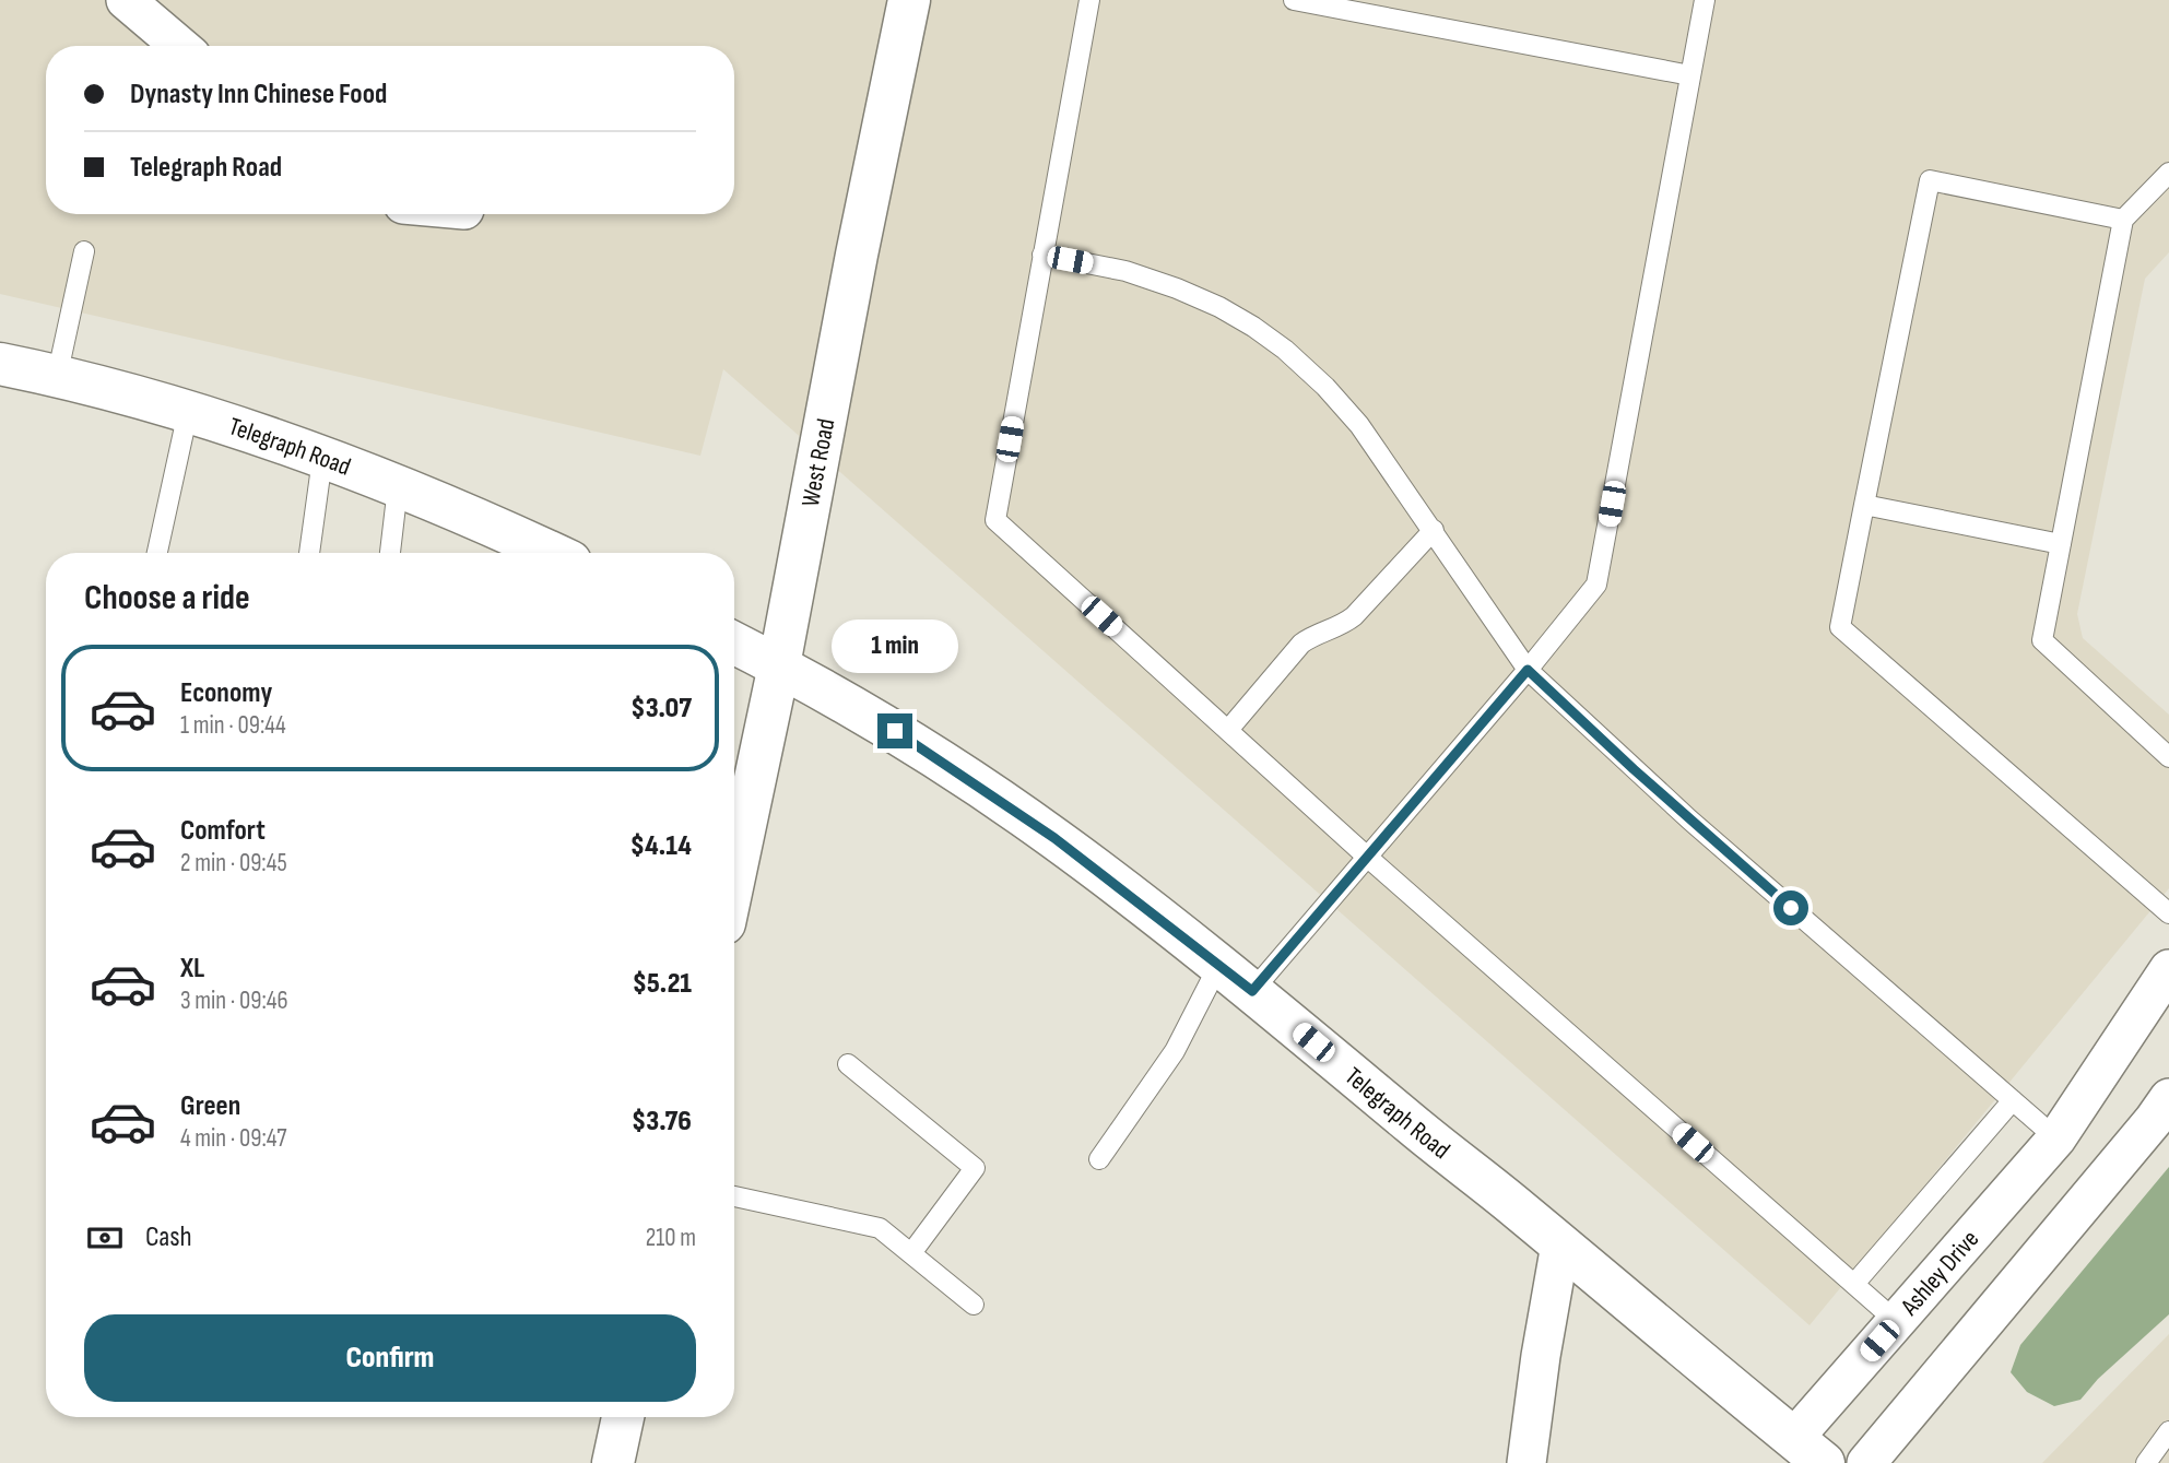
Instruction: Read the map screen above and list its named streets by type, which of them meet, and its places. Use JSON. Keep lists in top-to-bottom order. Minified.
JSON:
{"streets":{"main road":["Telegraph Road","West Road"],"street":["Ashley Drive"]},"crossings":[["Telegraph Road","West Road"],["Telegraph Road","Ashley Drive"]],"page":{"banner":["Dynasty Inn Chinese Food","Telegraph Road"],"heading":"Choose a ride","bubble":"1 min","list":[{"name":"Economy","note":"1 min · 09:44","value":"$3.07"},{"name":"Comfort","note":"2 min · 09:45","value":"$4.14"},{"name":"XL","note":"3 min · 09:46","value":"$5.21"},{"name":"Green","note":"4 min · 09:47","value":"$3.76"}],"pay":["Cash","210 m"],"buttons":"Confirm"}}
